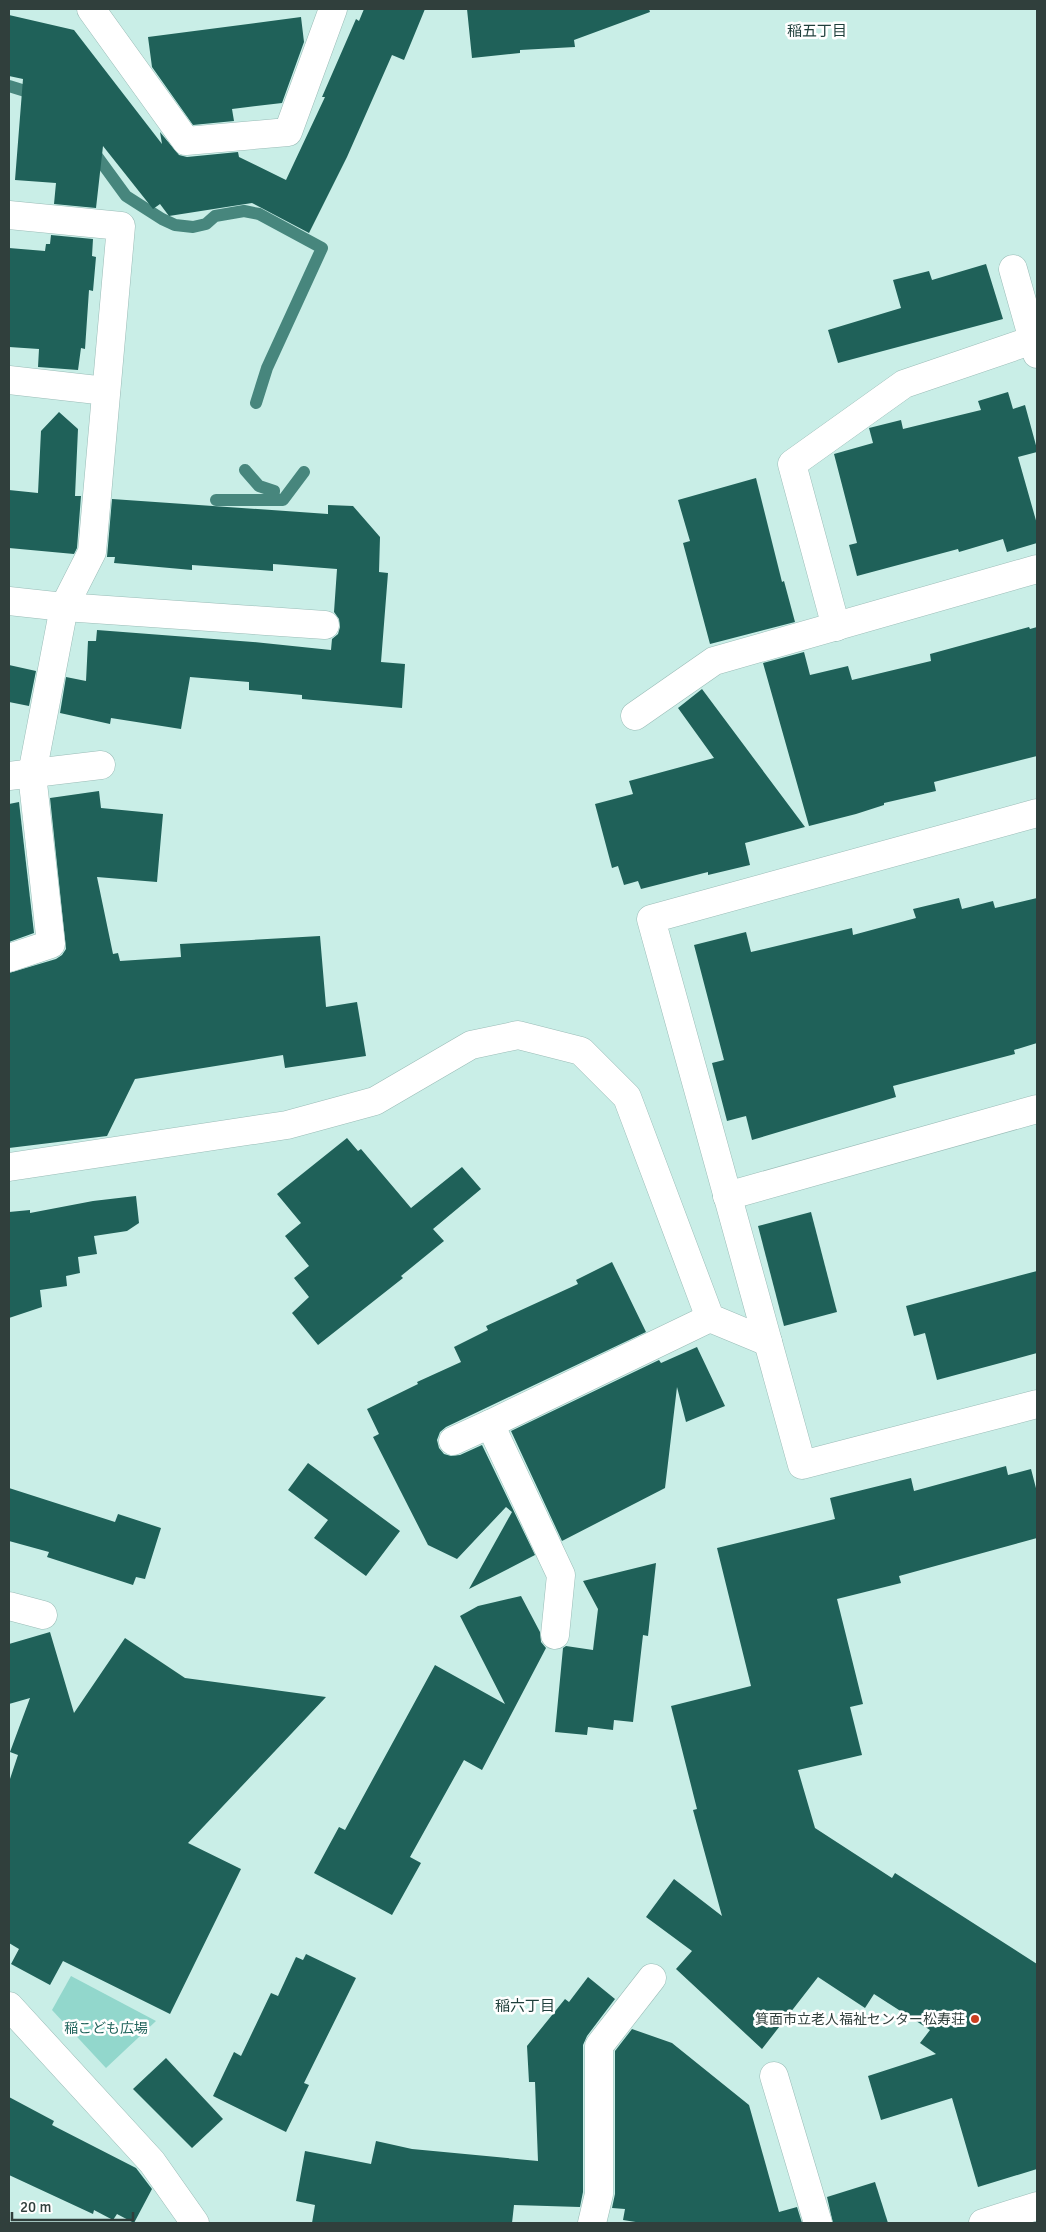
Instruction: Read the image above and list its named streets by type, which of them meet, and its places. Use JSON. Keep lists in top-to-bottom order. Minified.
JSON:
{"districts":["稲五丁目","稲六丁目"],"parks":["稲こども広場"],"places":["箕面市立老人福祉センター松寿荘"],"scale_bar":"20 m"}
